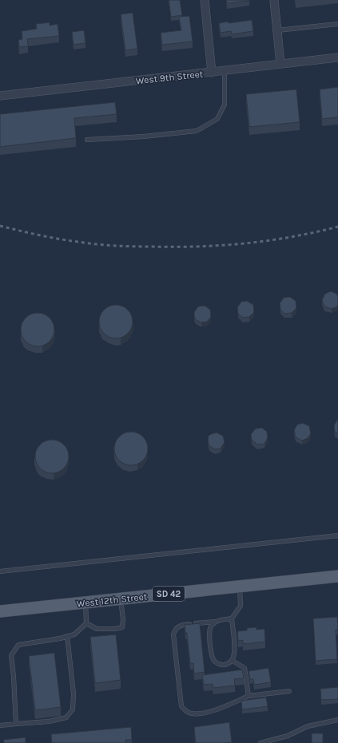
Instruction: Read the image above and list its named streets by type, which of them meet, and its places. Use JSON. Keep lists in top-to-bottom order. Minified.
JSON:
{"streets":{"main road":["SD 42","West 12th Street"],"street":["West 9th Street"]}}
